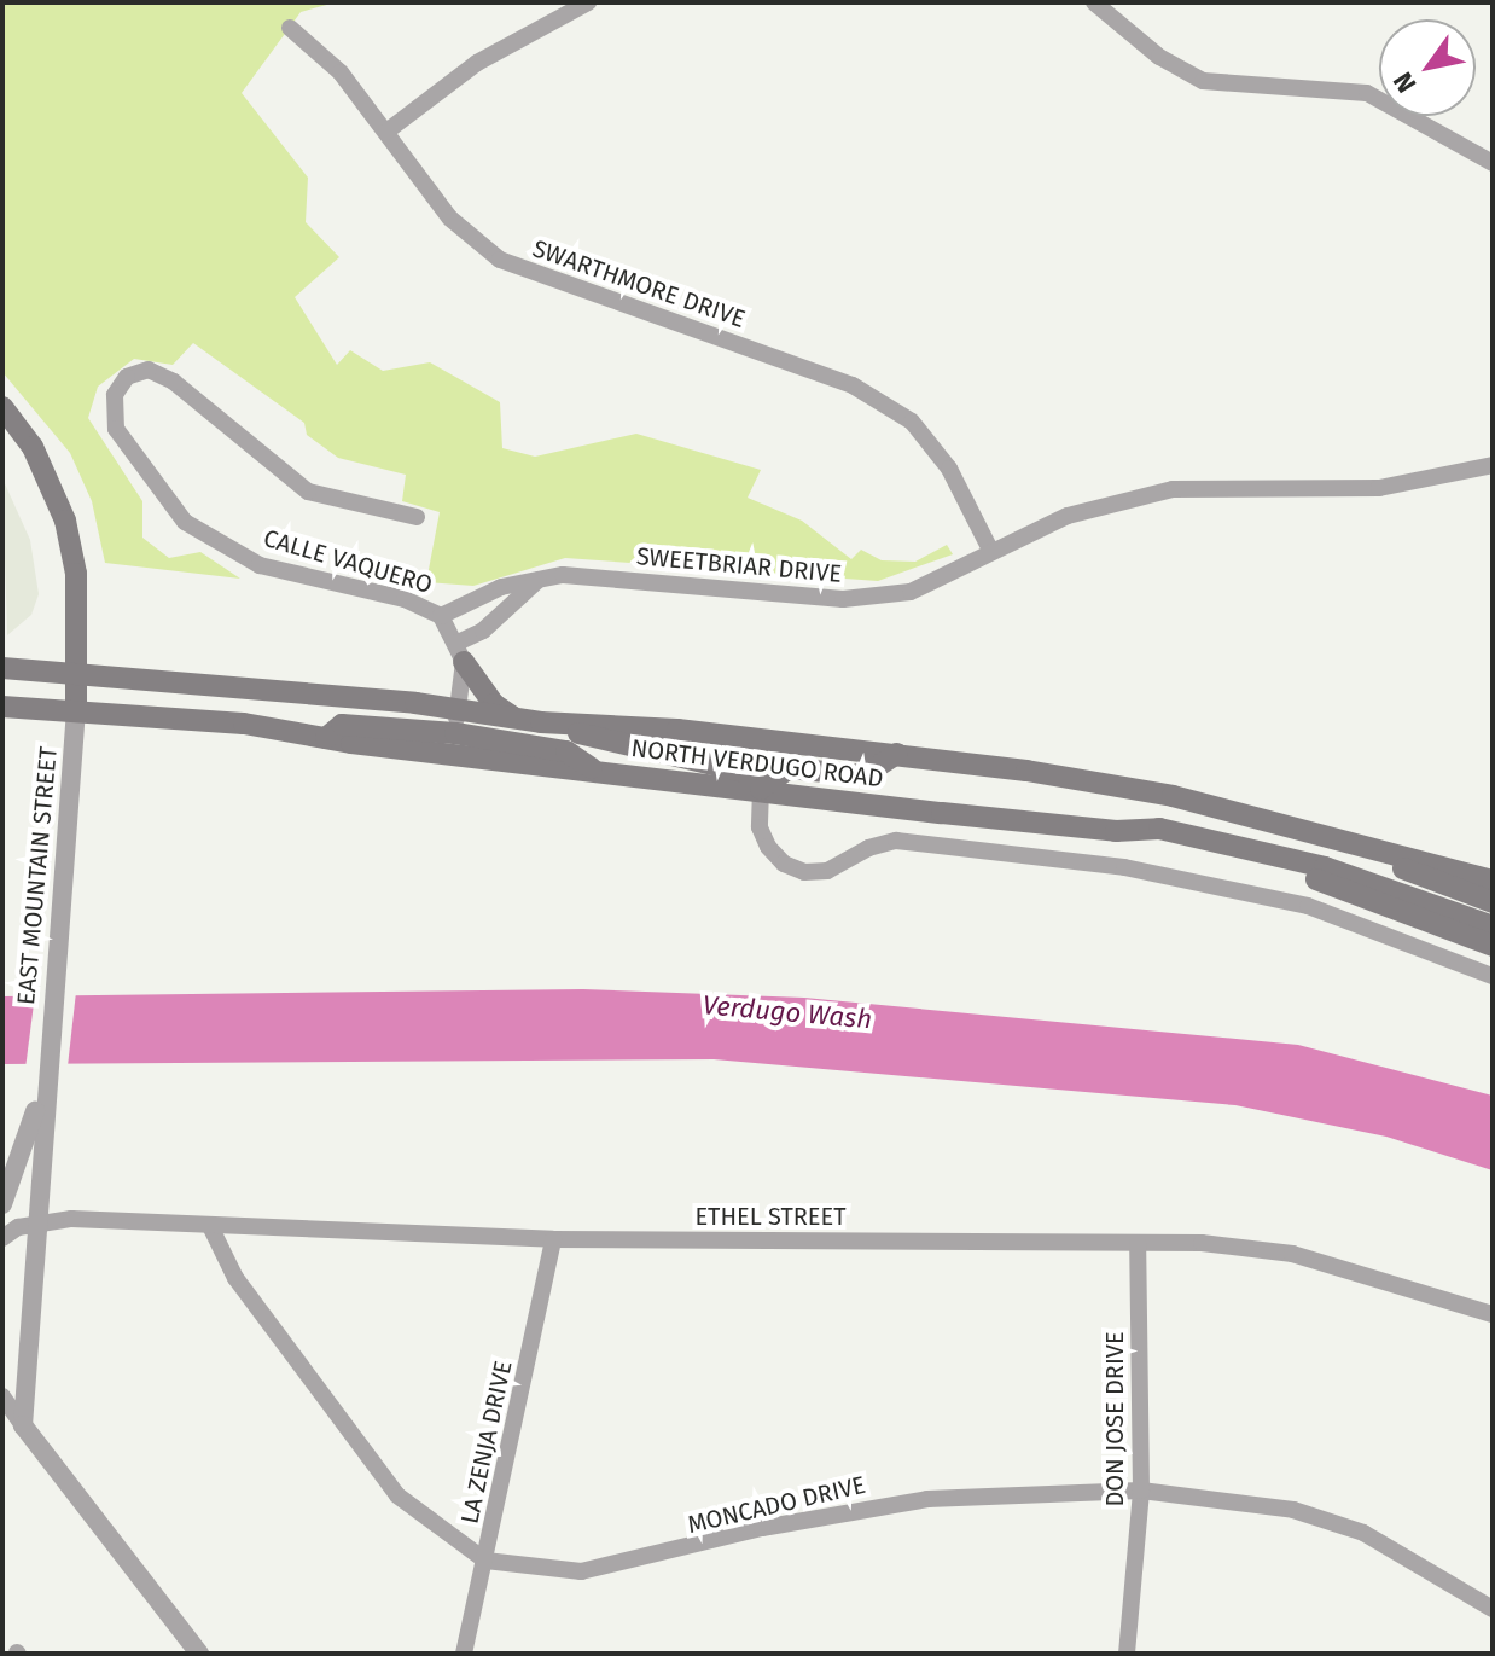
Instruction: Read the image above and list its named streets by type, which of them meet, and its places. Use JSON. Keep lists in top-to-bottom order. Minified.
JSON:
{"streets":{"main road":["NORTH VERDUGO ROAD","EAST MOUNTAIN STREET"],"street":["SWARTHMORE DRIVE","CALLE VAQUERO","SWEETBRIAR DRIVE","ETHEL STREET","DON JOSE DRIVE","LA ZENJA DRIVE","MONCADO DRIVE"]},"crossings":[["SWARTHMORE DRIVE","SWEETBRIAR DRIVE"],["CALLE VAQUERO","SWEETBRIAR DRIVE"],["NORTH VERDUGO ROAD","EAST MOUNTAIN STREET"],["EAST MOUNTAIN STREET","ETHEL STREET"],["ETHEL STREET","DON JOSE DRIVE"],["ETHEL STREET","LA ZENJA DRIVE"],["ETHEL STREET","MONCADO DRIVE"],["DON JOSE DRIVE","MONCADO DRIVE"],["LA ZENJA DRIVE","MONCADO DRIVE"]],"water":["Verdugo Wash"],"north":"bottom left"}
